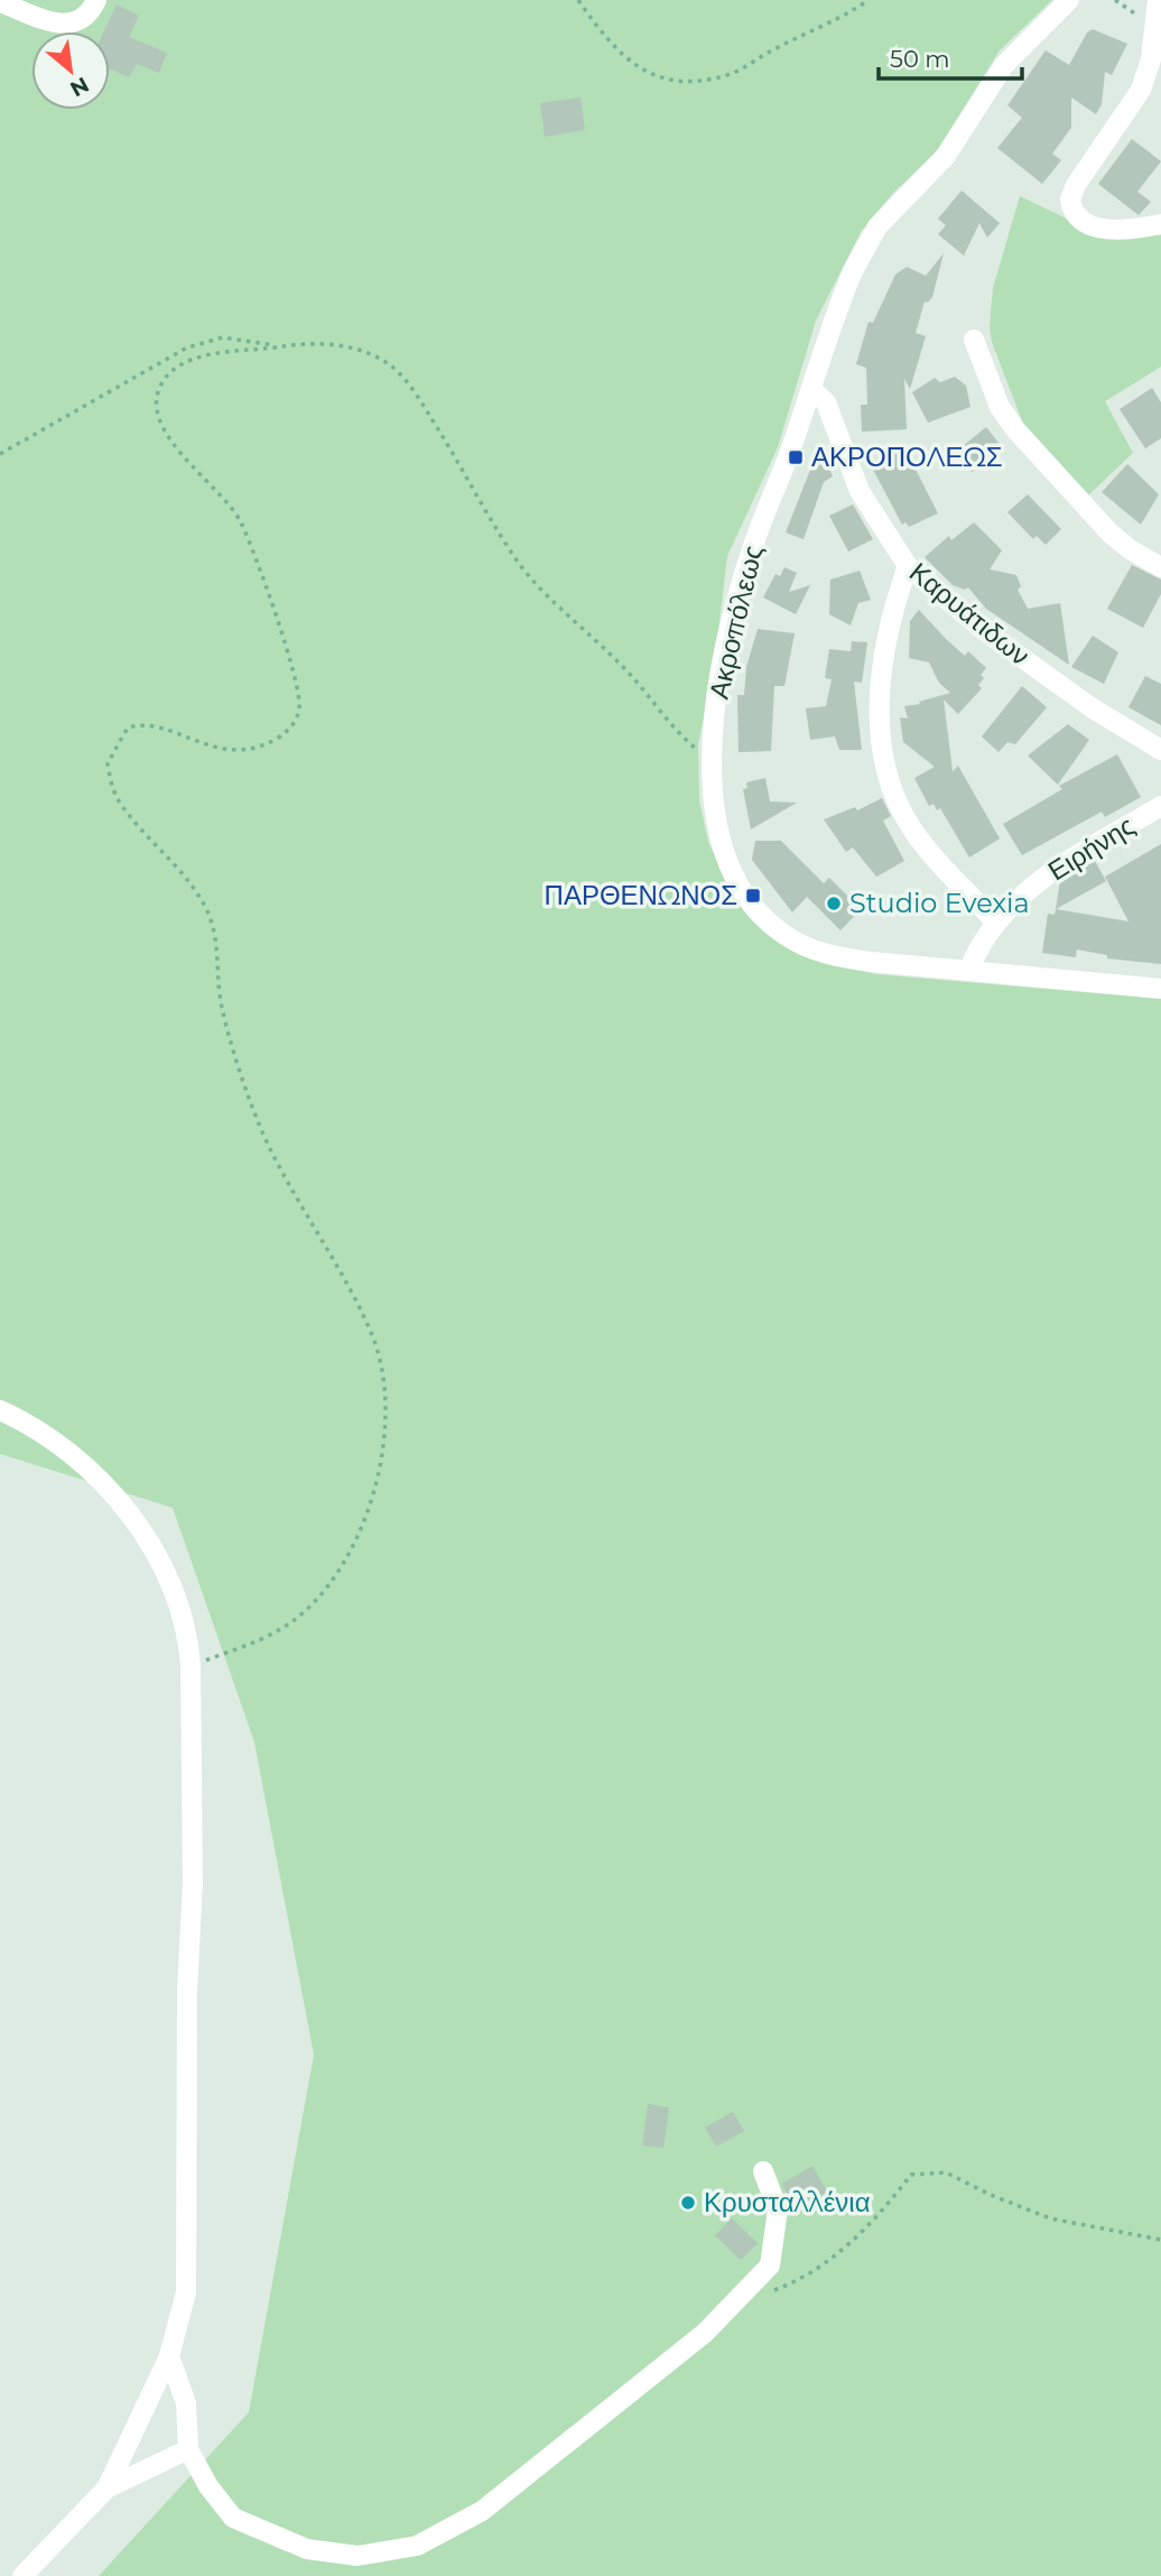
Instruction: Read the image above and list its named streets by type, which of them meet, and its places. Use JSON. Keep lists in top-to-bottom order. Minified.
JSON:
{"streets":{"street":["Καρυάτιδων","Ακροπόλεως","Ειρήνης"]},"crossings":[["Καρυάτιδων","Ακροπόλεως"],["Ακροπόλεως","Ειρήνης"]],"places":{"transit":["ΑΚΡΟΠΟΛΕΩΣ","ΠΑΡΘΕΝΩΝΟΣ"],"other":["Studio Evexia","Κρυσταλλένια"]},"scale_bar":"50 m","north":"bottom right"}
